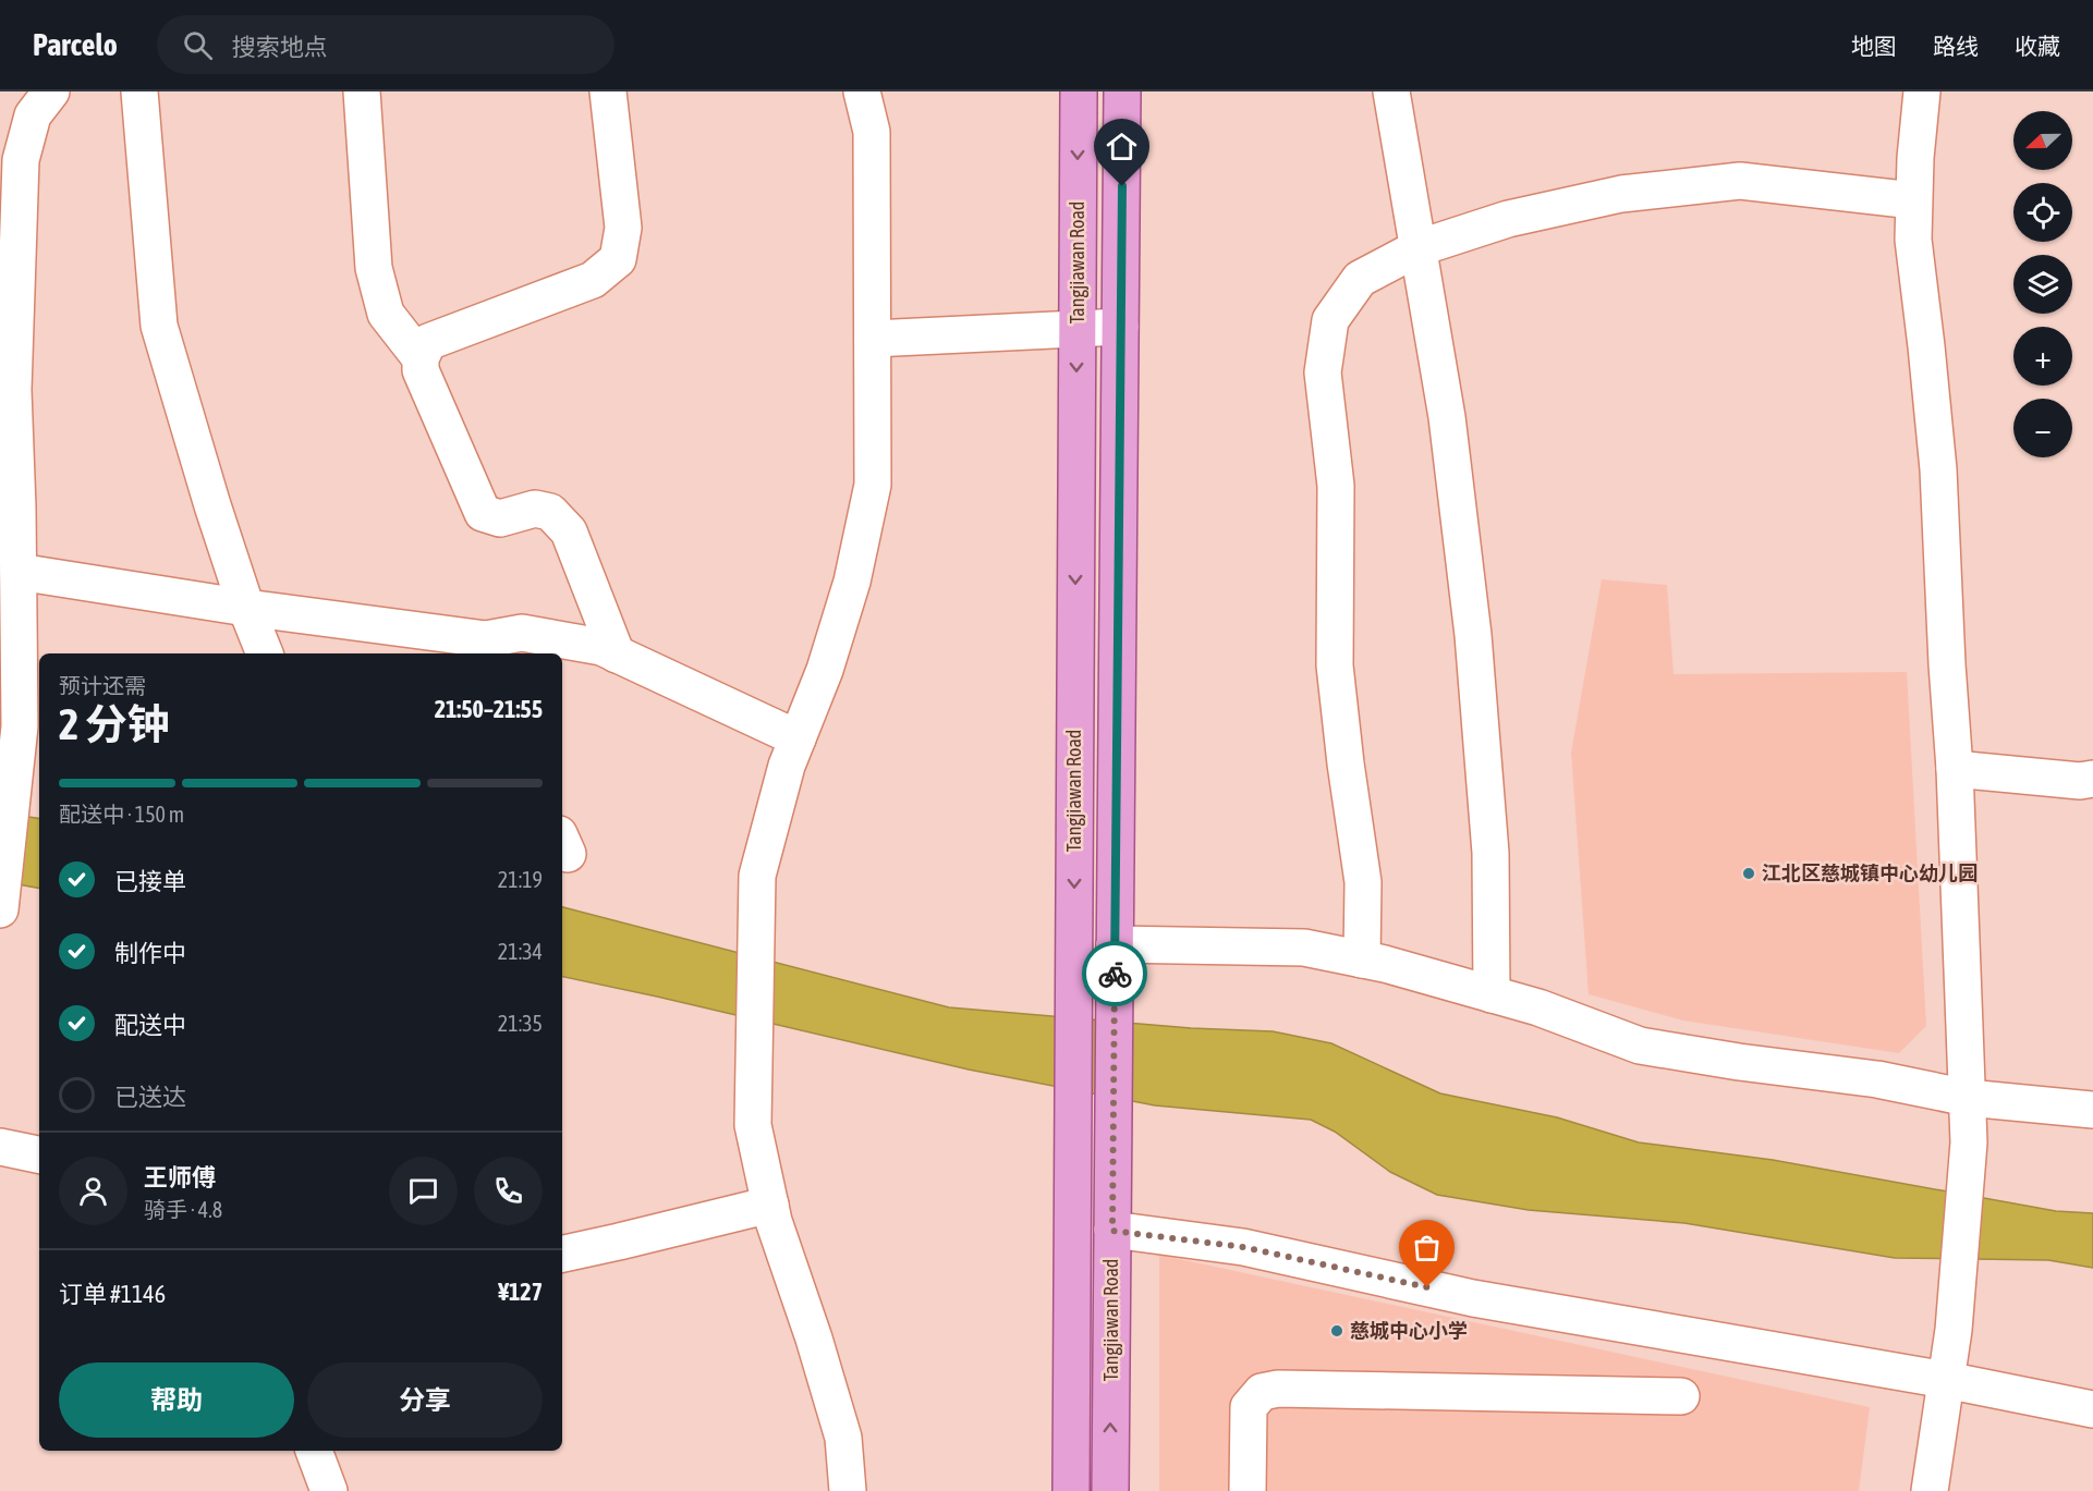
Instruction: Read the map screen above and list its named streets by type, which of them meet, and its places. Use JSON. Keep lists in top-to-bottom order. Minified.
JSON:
{"streets":{"main road":["Tangjiawan Road"]},"places":["江北区慈城镇中心幼儿园","慈城中心小学"],"north":"left","page":{"header":"Parcelo","search":"搜索地点","nav":["地图","路线","收藏"],"map_buttons":["+","−"],"heading":["2 分钟","预计还需","21:50–21:55"],"panel":["王师傅","骑手 · 4.8","订单 #1146","¥127"],"bar":"配送中 · 150 m","list":[["已接单","21:19"],["制作中","21:34"],["配送中","21:35"],"已送达"],"buttons":["帮助","分享"]}}
